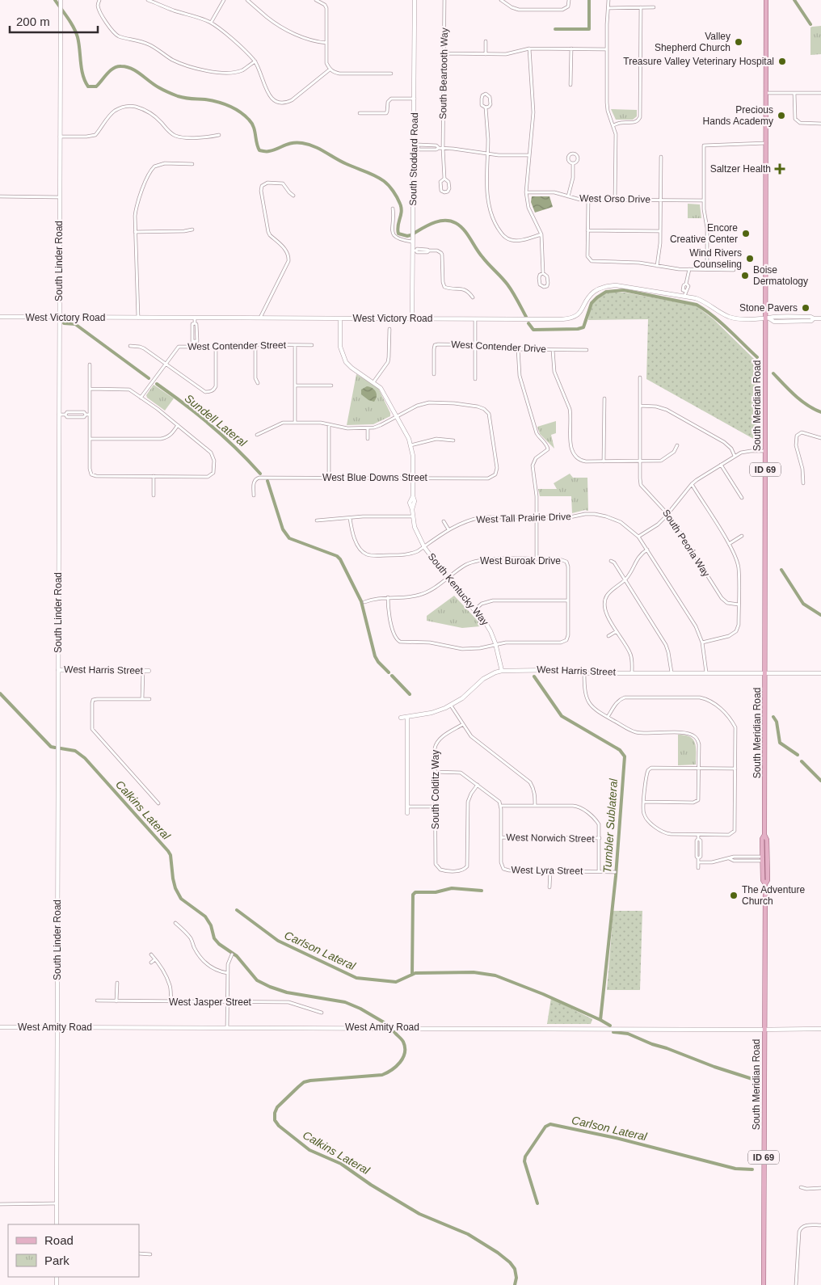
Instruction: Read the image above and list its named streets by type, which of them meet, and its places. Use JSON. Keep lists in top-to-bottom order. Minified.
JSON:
{"streets":{"main road":["South Meridian Road","ID 69"],"street":["South Beartooth Way","South Stoddard Road","West Orso Drive","South Linder Road","West Victory Road","West Contender Street","West Contender Drive","West Blue Downs Street","West Tall Prairie Drive","South Peoria Way","West Buroak Drive","South Kentucky Way","West Harris Street","South Colditz Way","West Norwich Street","West Lyra Street","West Jasper Street","West Amity Road"]},"crossings":[["South Stoddard Road","West Victory Road"],["South Linder Road","West Victory Road"],["South Linder Road","West Harris Street"],["South Linder Road","West Amity Road"],["West Victory Road","South Meridian Road"],["West Victory Road","South Kentucky Way"],["South Meridian Road","West Harris Street"],["South Meridian Road","West Amity Road"],["West Blue Downs Street","South Kentucky Way"],["West Tall Prairie Drive","South Kentucky Way"],["West Buroak Drive","South Kentucky Way"],["South Kentucky Way","West Harris Street"],["West Norwich Street","West Lyra Street"]],"water":["Sundell Lateral","Calkins Lateral","Tumbler Sublateral","Carlson Lateral"],"places":{"other":["Valley Shepherd Church","Treasure Valley Veterinary Hospital","Precious Hands Academy","Encore Creative Center","Wind Rivers Counseling","Boise Dermatology","Stone Pavers","The Adventure Church"],"health":["Saltzer Health"]},"legend":["Road","Park"],"scale_bar":"200 m"}
